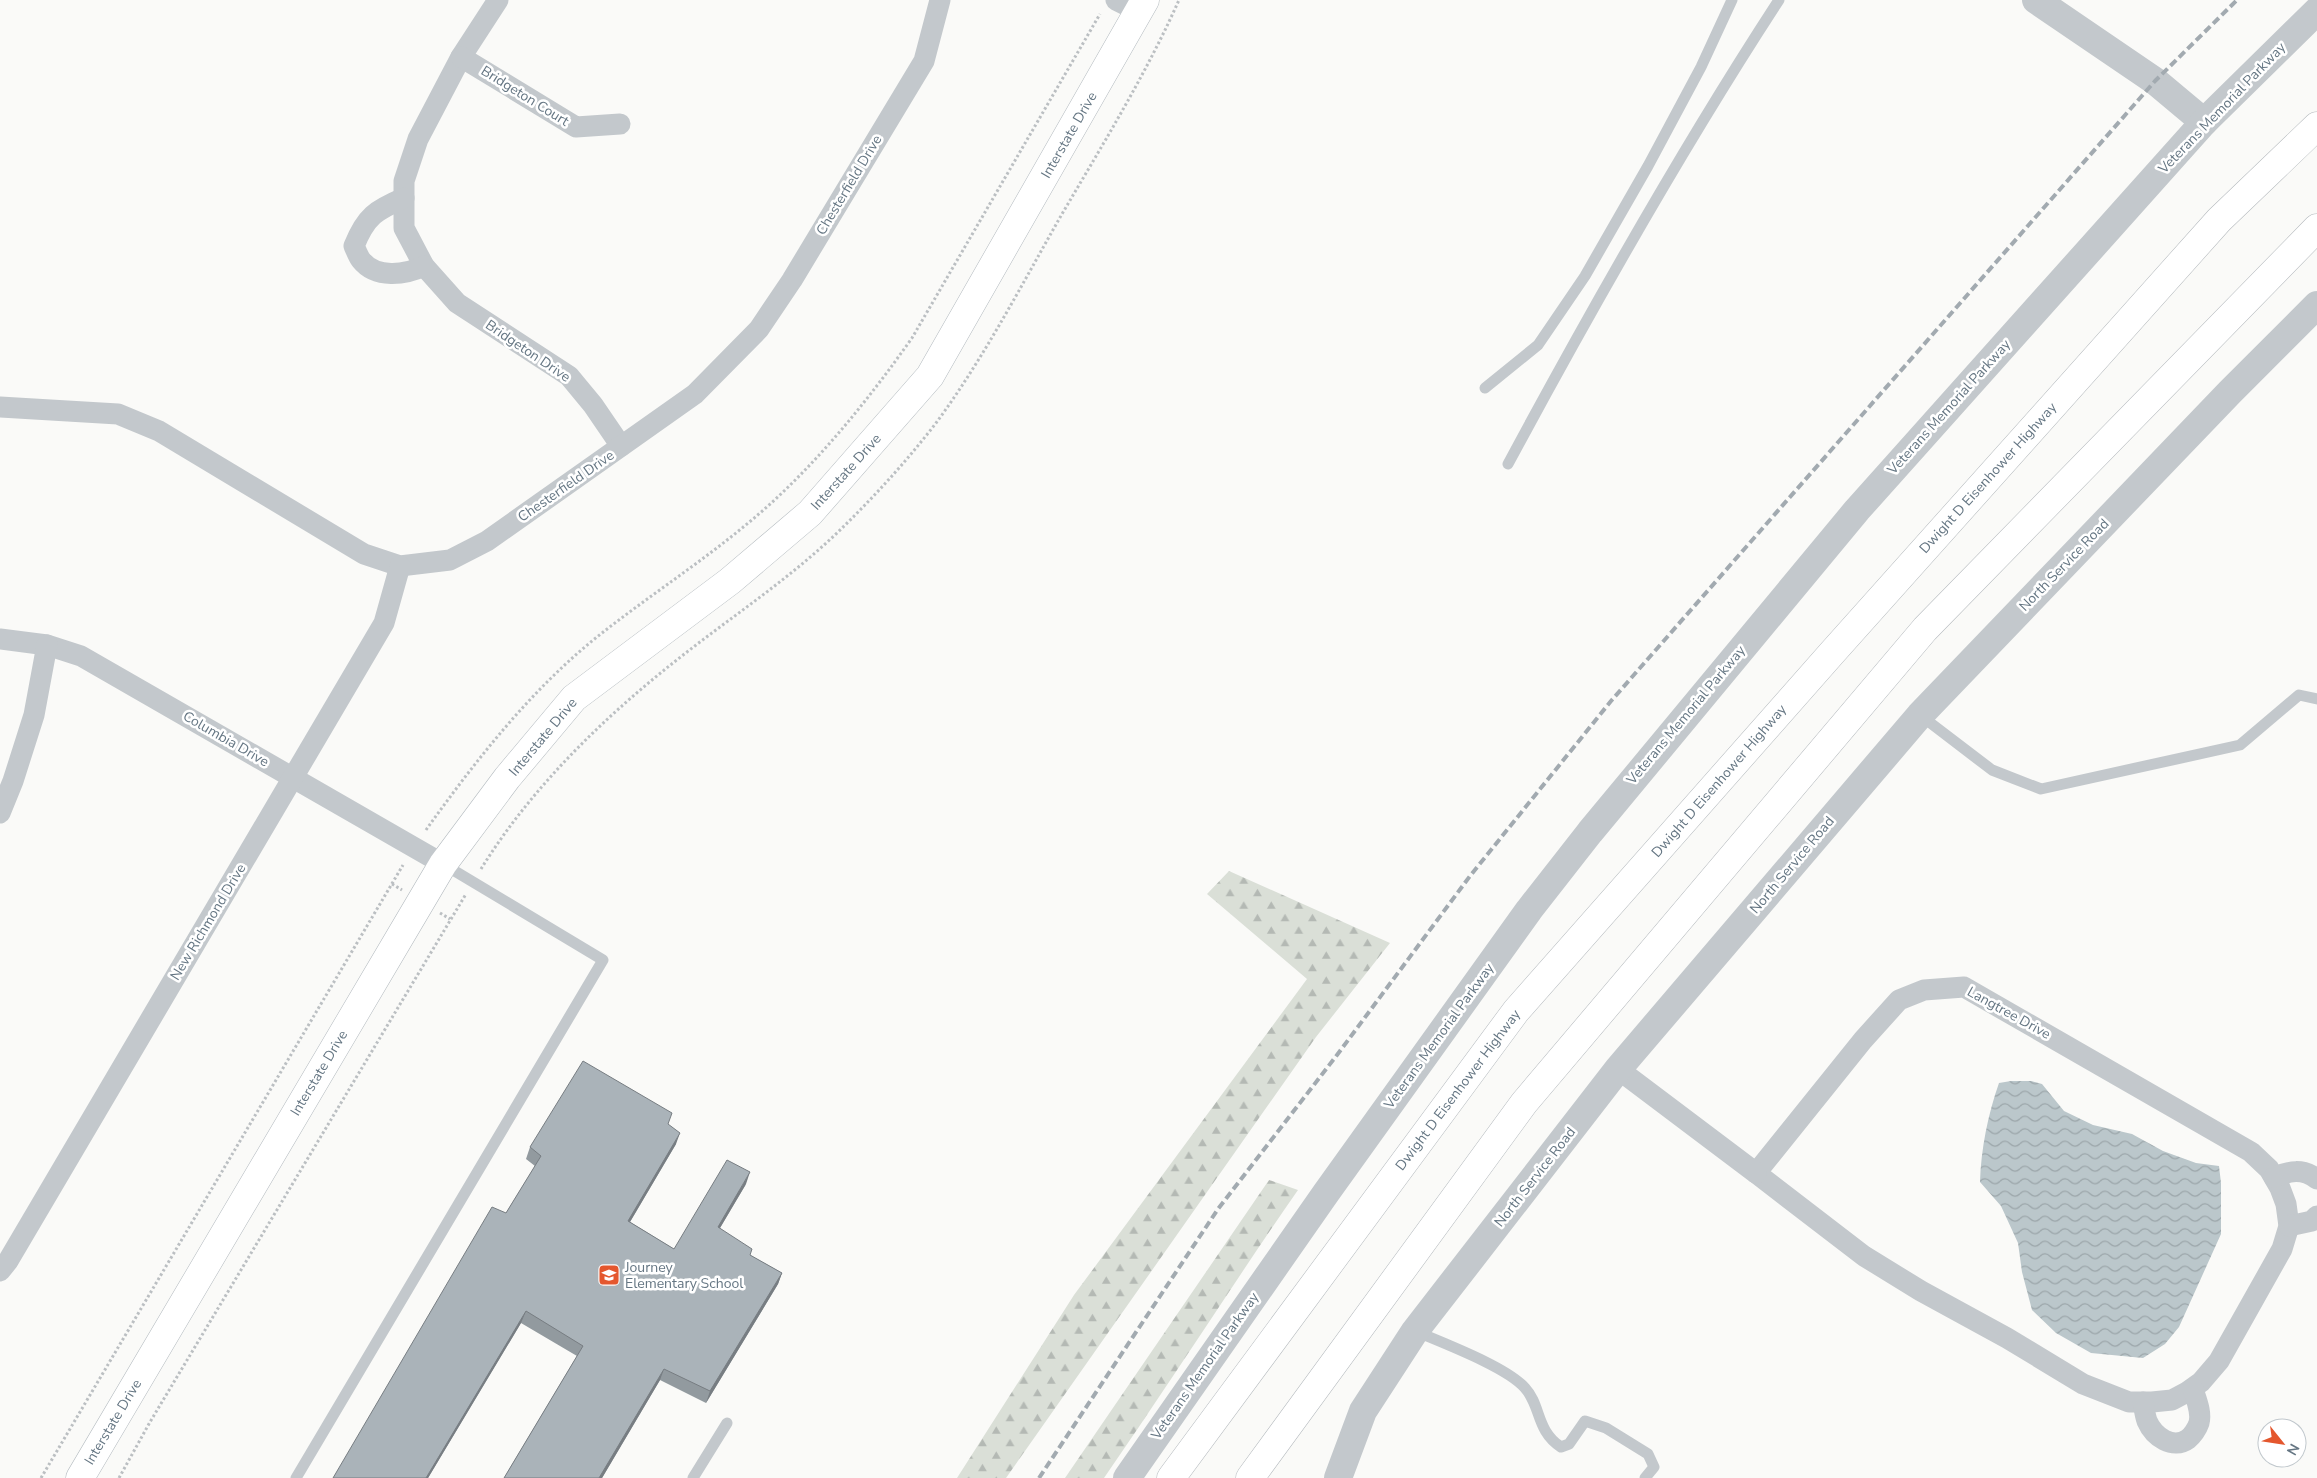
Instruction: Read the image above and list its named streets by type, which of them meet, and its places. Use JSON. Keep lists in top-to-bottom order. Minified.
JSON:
{"streets":{"main road":["Interstate Drive","Dwight D Eisenhower Highway"],"street":["Bridgeton Court","Veterans Memorial Parkway","Chesterfield Drive","Bridgeton Drive","North Service Road","Columbia Drive","New Richmond Drive","Langtree Drive"]},"crossings":[["Bridgeton Court","Bridgeton Drive"],["Interstate Drive","Columbia Drive"],["Chesterfield Drive","Bridgeton Drive"],["Chesterfield Drive","New Richmond Drive"],["North Service Road","Langtree Drive"],["Columbia Drive","New Richmond Drive"]],"places":{"school or university":["Journey Elementary School"]},"north":"bottom right"}
